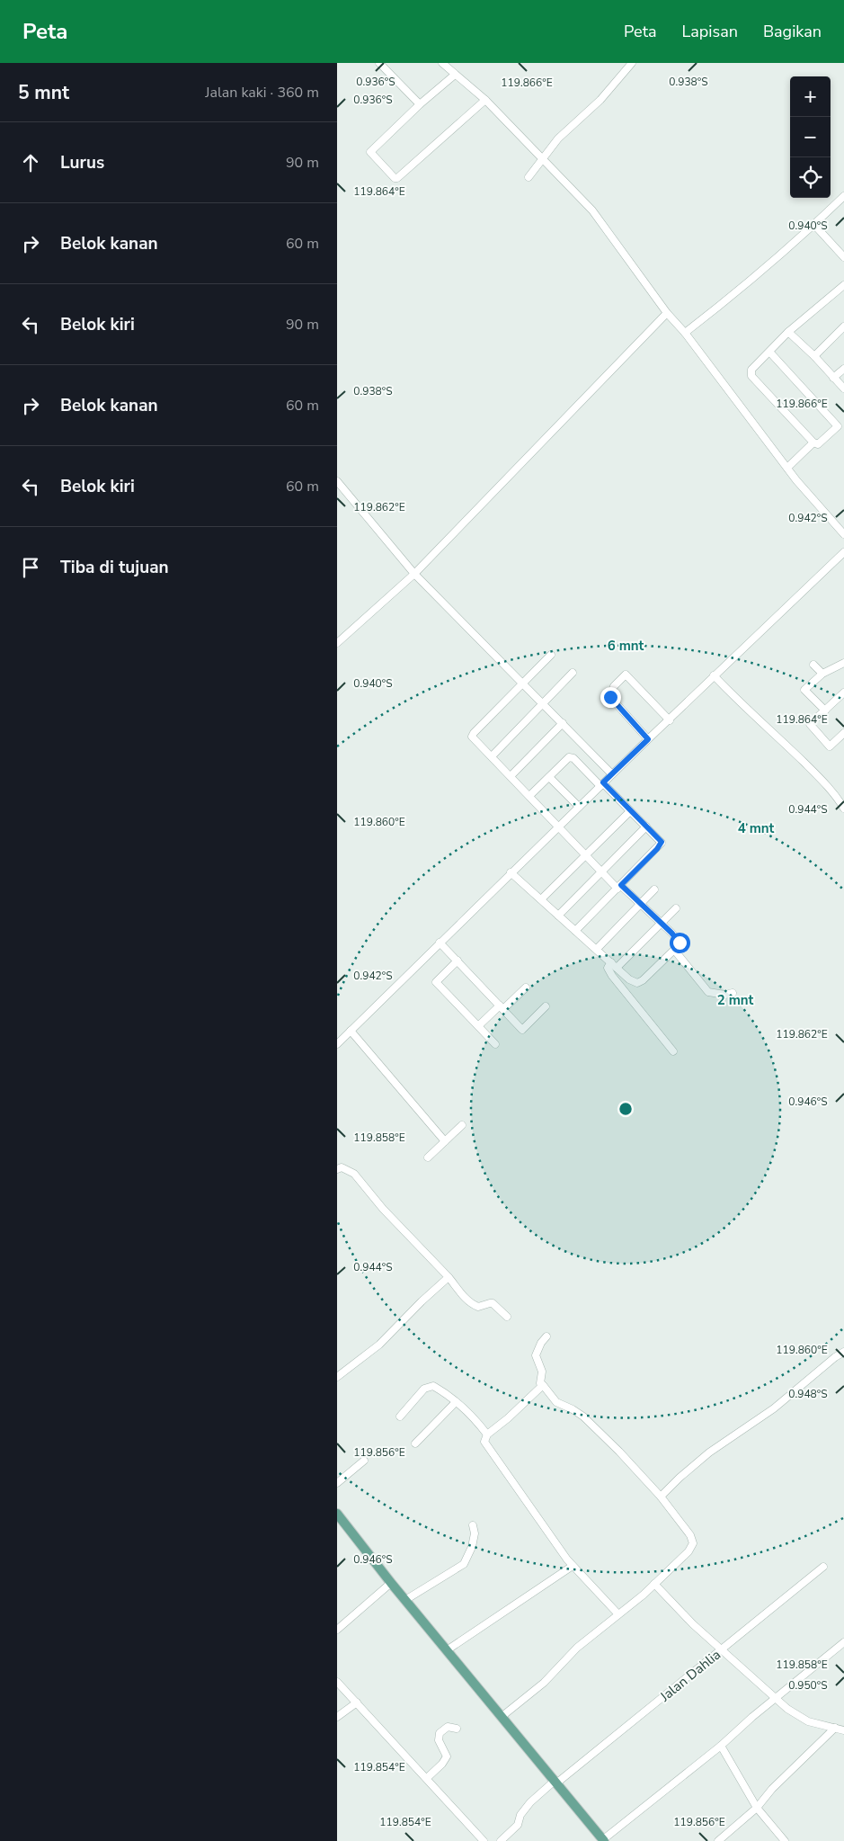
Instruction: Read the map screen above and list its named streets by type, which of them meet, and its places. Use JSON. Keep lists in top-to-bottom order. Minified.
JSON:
{"streets":{"street":["Jalan Dahlia"]},"page":{"header":"Peta","nav":["Peta","Lapisan","Bagikan"],"heading":["5 mnt","Jalan kaki · 360 m"],"map_buttons":["+","−"],"list":[["Lurus","90 m"],["Belok kanan","60 m"],["Belok kiri","90 m"],["Belok kanan","60 m"],["Belok kiri","60 m"],"Tiba di tujuan"]},"coordinates":["0.936°S","0.938°S","119.866°E","119.864°E","0.940°S","119.862°E","0.942°S","0.944°S","119.860°E","0.946°S","119.858°E","0.948°S","119.856°E","0.950°S","119.854°E"],"rings":["6 mnt","4 mnt","2 mnt"]}
